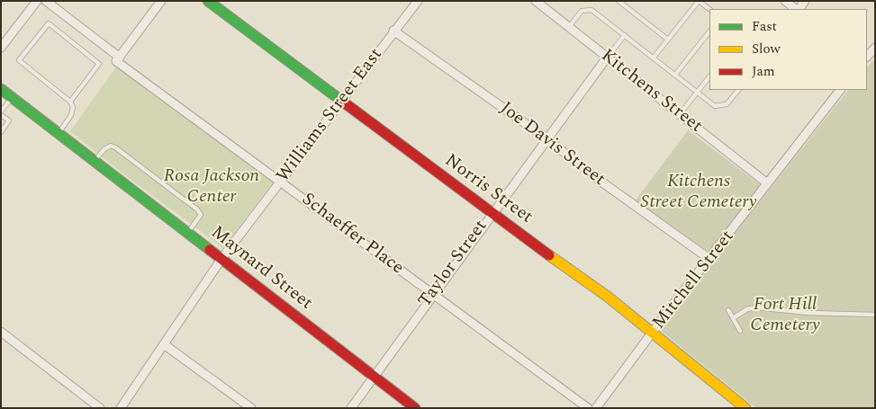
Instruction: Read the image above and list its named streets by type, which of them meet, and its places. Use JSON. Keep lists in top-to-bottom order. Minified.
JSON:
{"streets":{"street":["Kitchens Street","Williams Street East","Joe Davis Street","Norris Street","Schaeffer Place","Taylor Street","Maynard Street","Mitchell Street"]},"crossings":[["Kitchens Street","Taylor Street"],["Kitchens Street","Mitchell Street"],["Williams Street East","Joe Davis Street"],["Williams Street East","Norris Street"],["Williams Street East","Schaeffer Place"],["Williams Street East","Maynard Street"],["Joe Davis Street","Taylor Street"],["Joe Davis Street","Mitchell Street"],["Norris Street","Taylor Street"],["Norris Street","Mitchell Street"],["Schaeffer Place","Taylor Street"],["Taylor Street","Maynard Street"]],"parks":["Rosa Jackson Center","Kitchens Street Cemetery","Fort Hill Cemetery"],"legend":["Fast","Slow","Jam"]}
